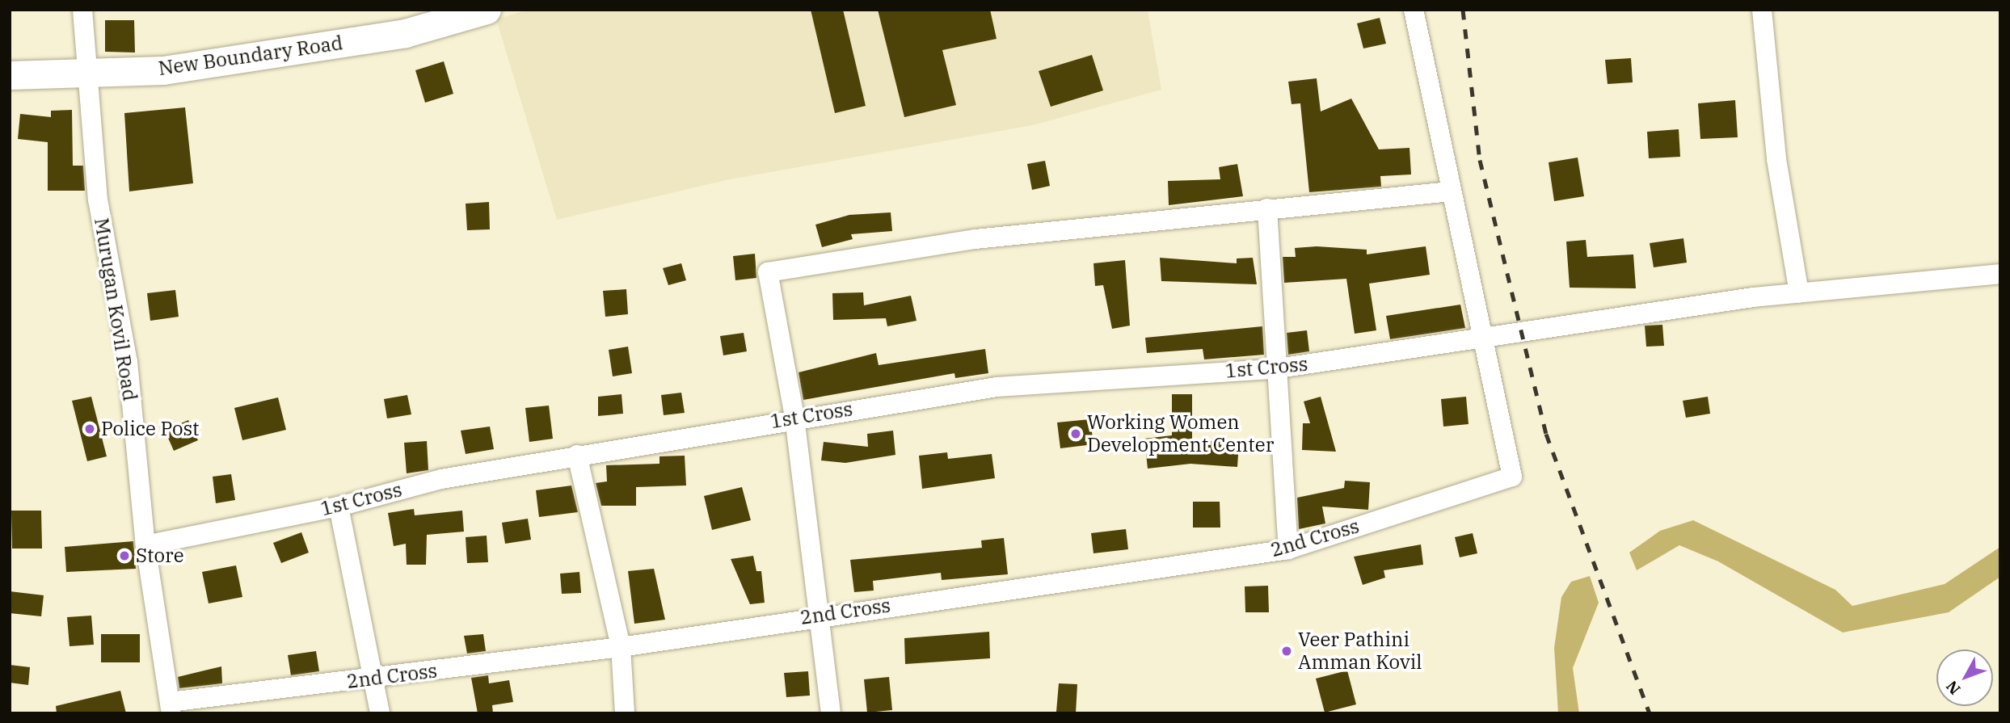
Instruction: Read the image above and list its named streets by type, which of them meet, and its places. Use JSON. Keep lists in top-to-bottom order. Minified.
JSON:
{"streets":{"street":["New Boundary Road","Murugan Kovil Road","1st Cross","2nd Cross"]},"crossings":[["New Boundary Road","Murugan Kovil Road"],["Murugan Kovil Road","1st Cross"],["Murugan Kovil Road","2nd Cross"],["1st Cross","2nd Cross"]],"places":["Police Post","Working Women Development Center","Store","Veer Pathini Amman Kovil"],"north":"bottom left"}
